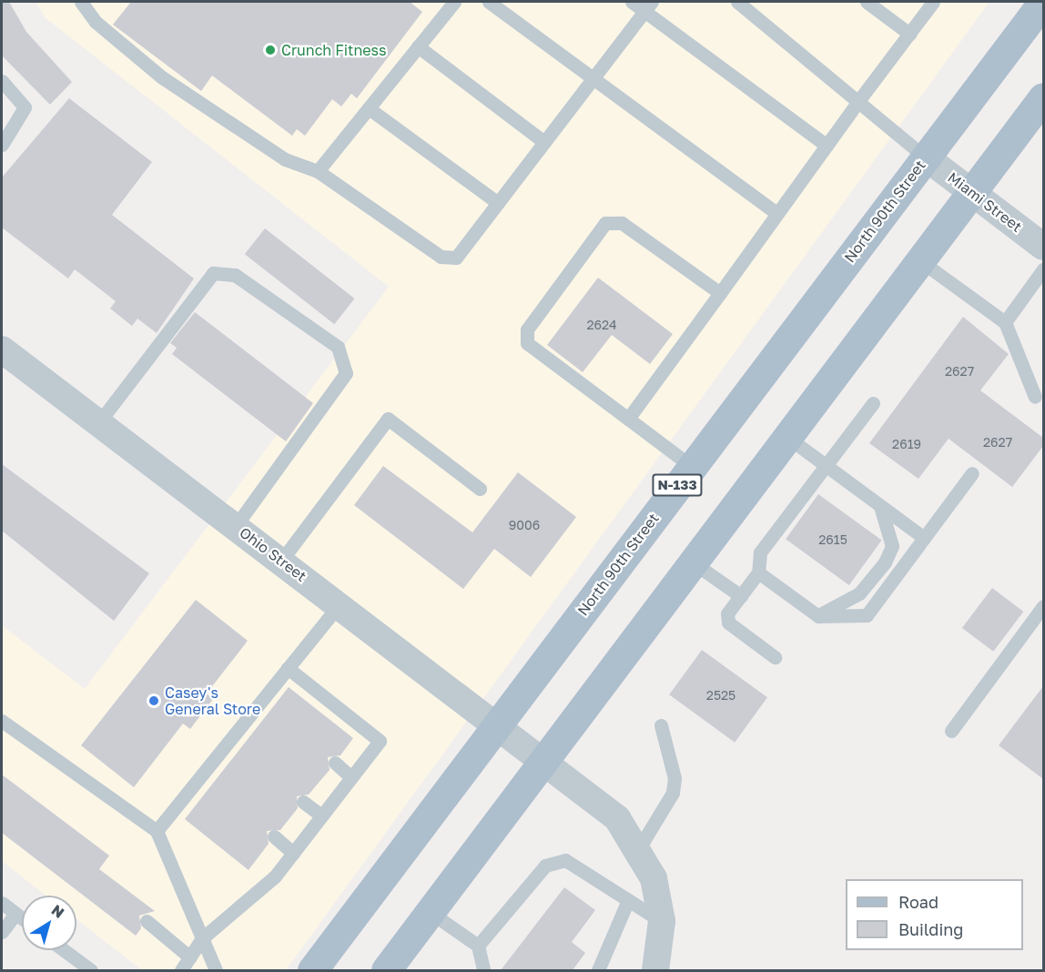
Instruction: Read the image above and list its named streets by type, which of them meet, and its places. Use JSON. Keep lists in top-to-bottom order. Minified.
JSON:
{"streets":{"main road":["North 90th Street","N-133"],"street":["Miami Street","Ohio Street"]},"crossings":[["Miami Street","North 90th Street"],["North 90th Street","Ohio Street"]],"places":["Crunch Fitness","Casey's General Store"],"house_numbers":["2624","2627","2627","2619","9006","2615","2525"],"legend":["Road","Building"],"north":"top right"}
